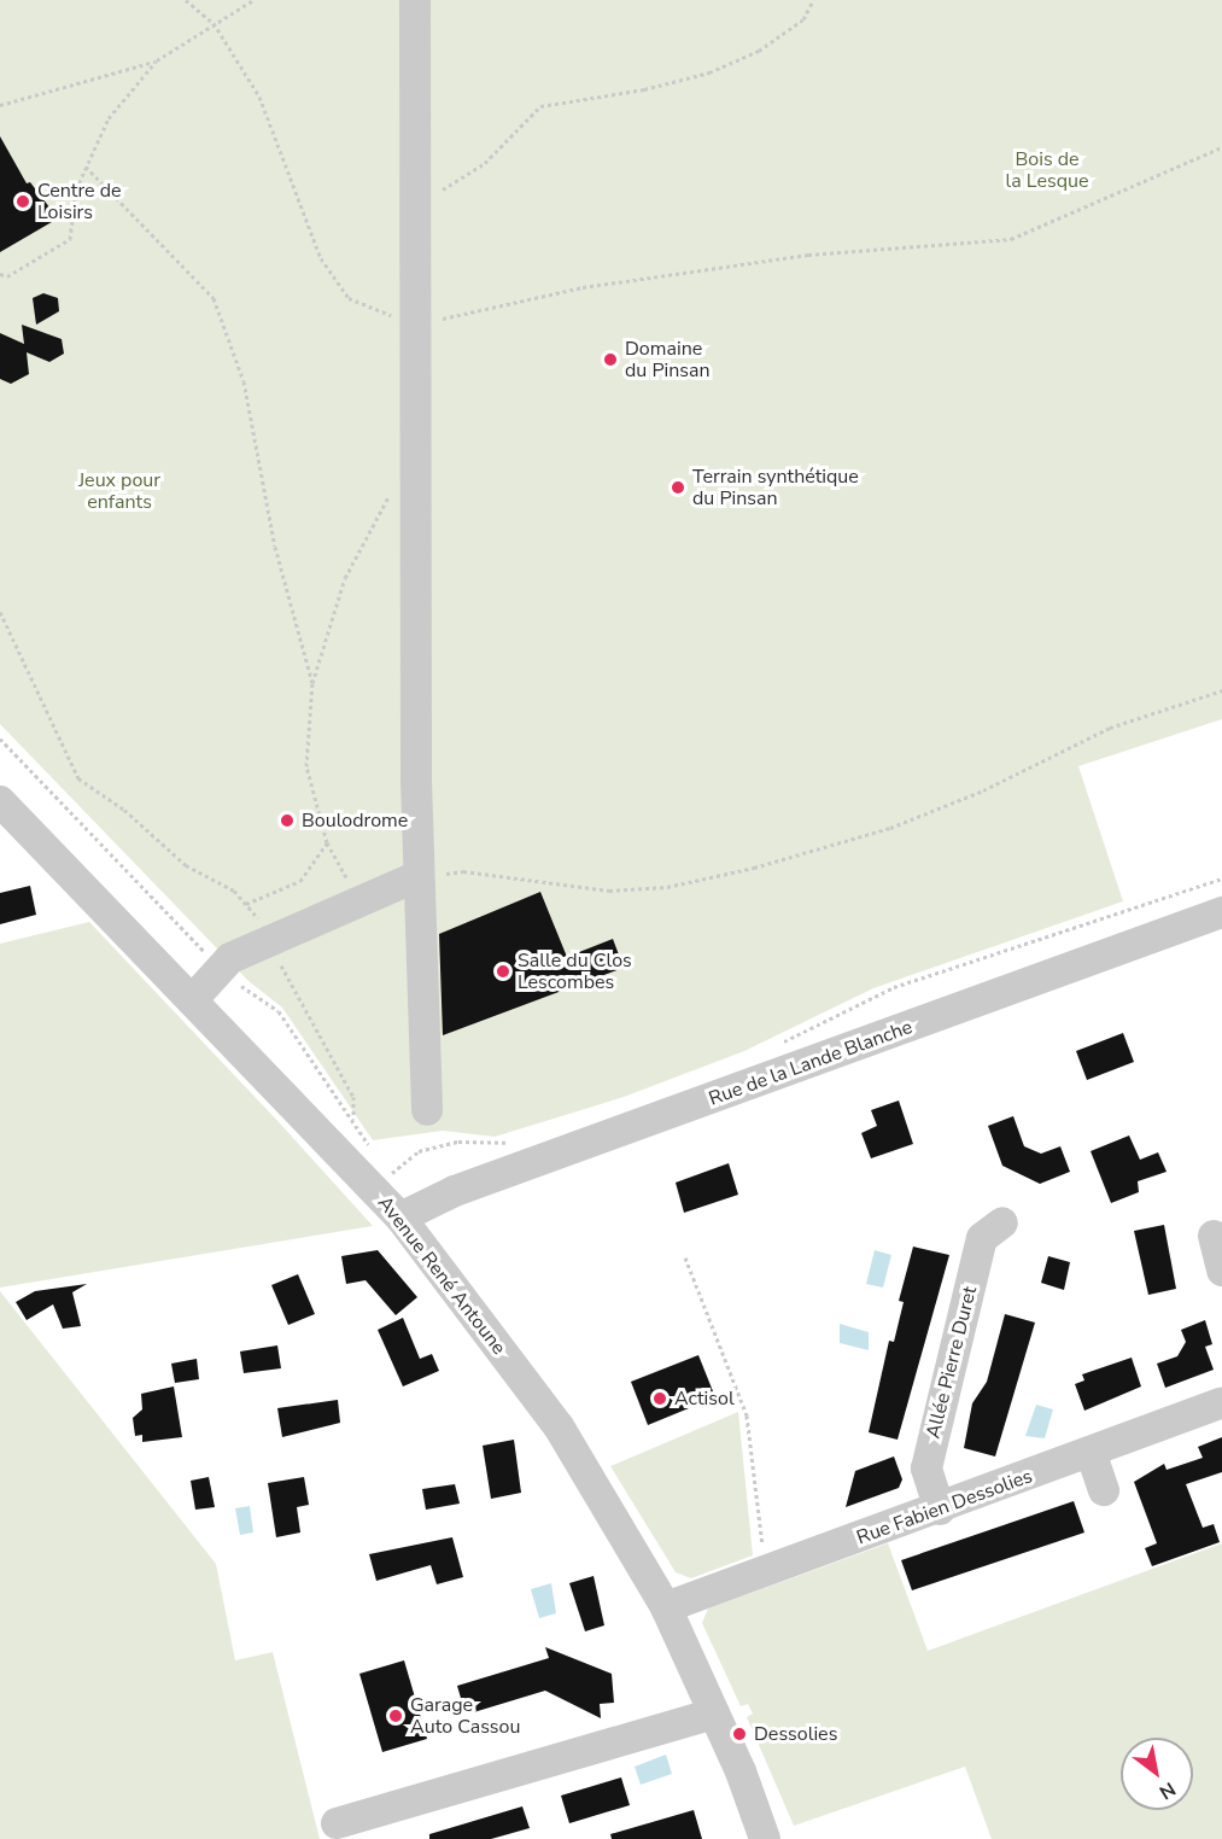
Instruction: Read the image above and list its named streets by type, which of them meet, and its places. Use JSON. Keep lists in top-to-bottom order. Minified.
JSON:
{"streets":{"street":["Rue de la Lande Blanche","Avenue René Antoune","Allée Pierre Duret","Rue Fabien Dessolies"]},"crossings":[["Rue de la Lande Blanche","Avenue René Antoune"],["Avenue René Antoune","Rue Fabien Dessolies"],["Allée Pierre Duret","Rue Fabien Dessolies"]],"parks":["Bois de la Lesque","Jeux pour enfants"],"places":["Centre de Loisirs","Domaine du Pinsan","Terrain synthétique du Pinsan","Boulodrome","Salle du Clos Lescombes","Actisol","Garage Auto Cassou","Dessolies"],"north":"bottom right"}
